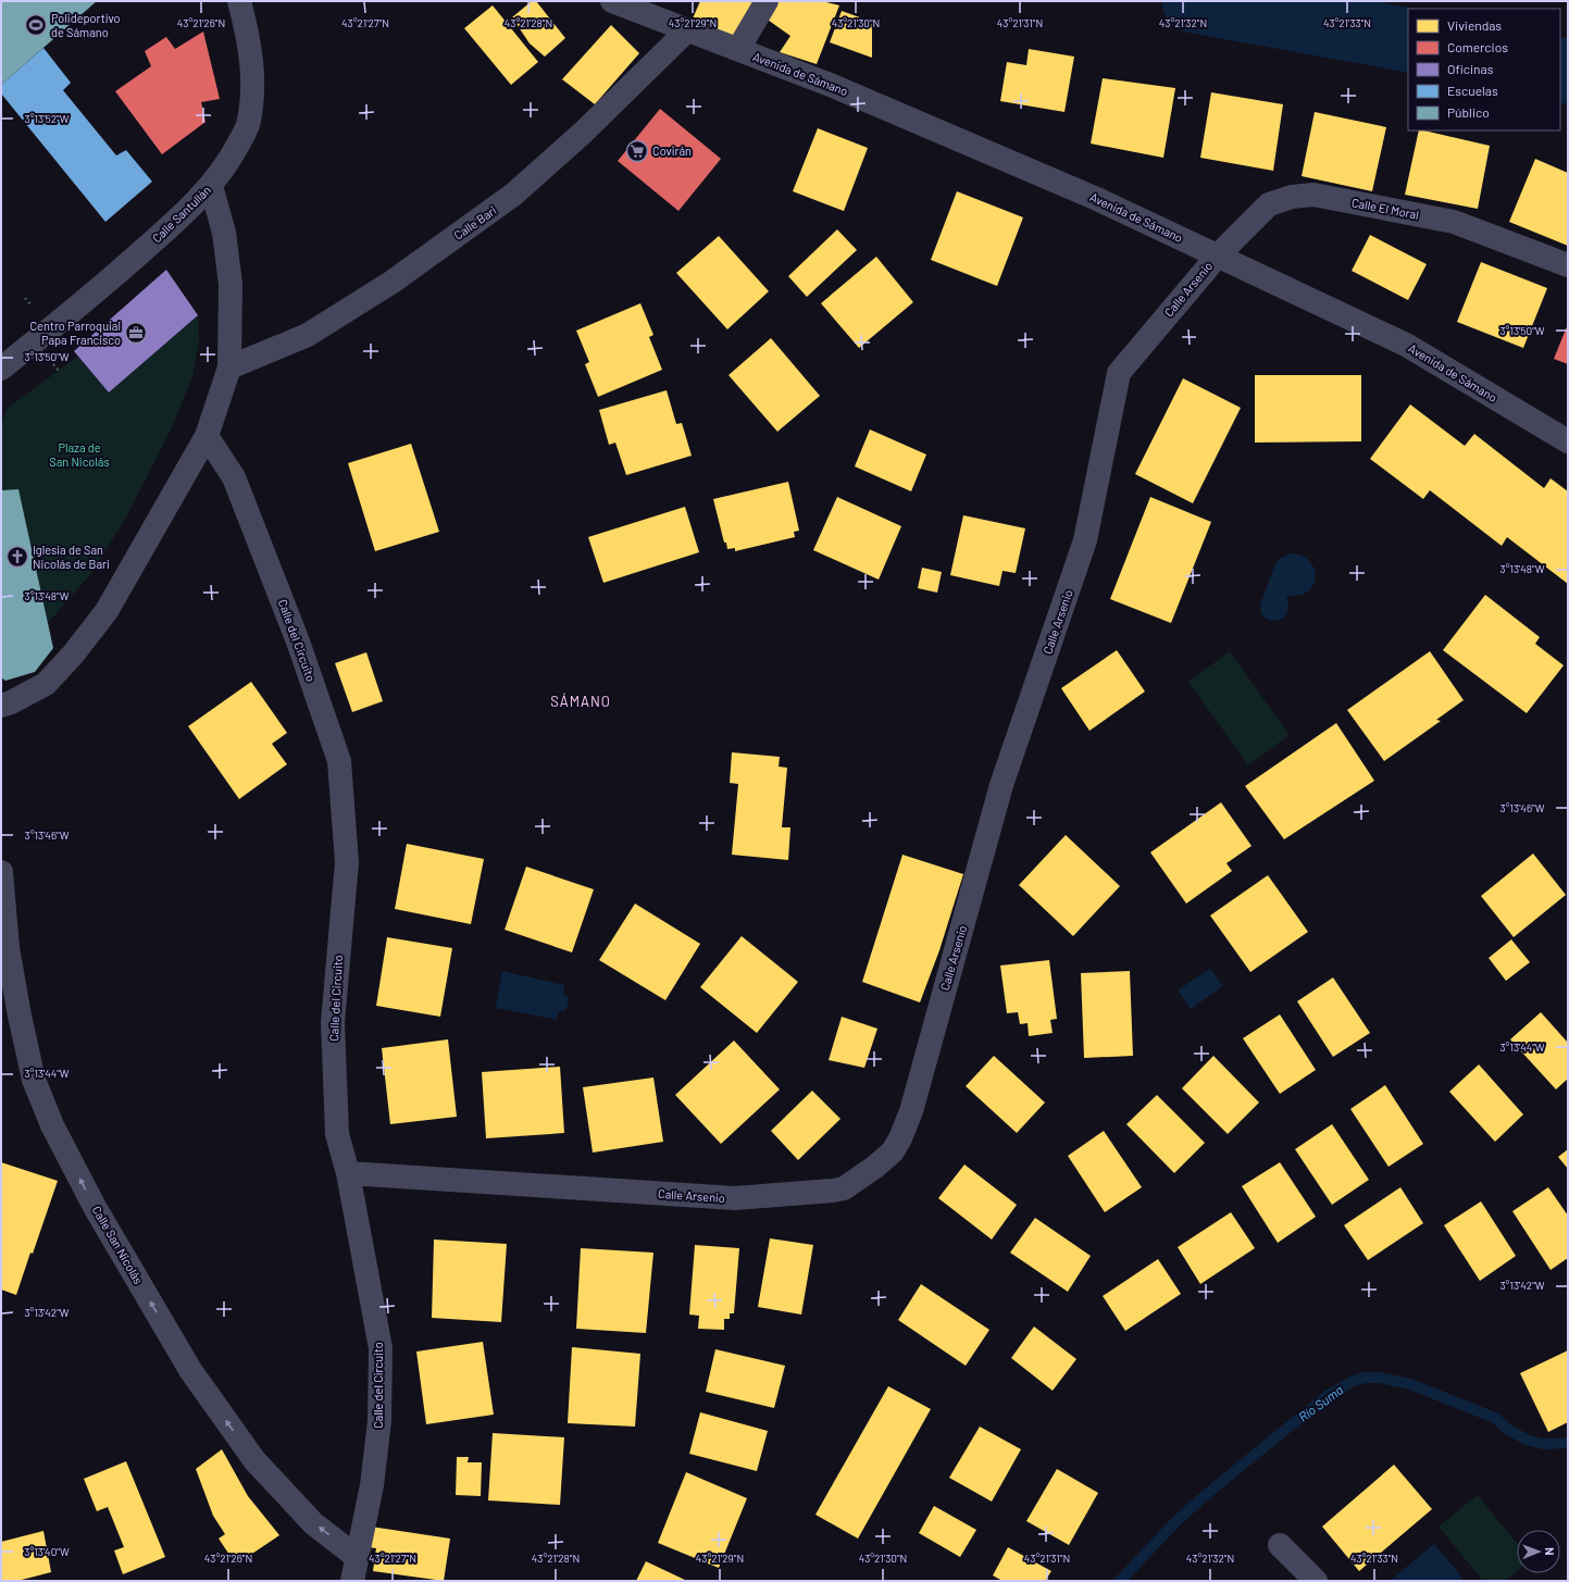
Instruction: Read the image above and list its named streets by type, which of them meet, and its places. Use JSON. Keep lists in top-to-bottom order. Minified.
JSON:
{"streets":{"street":["Avenida de Sámano","Calle El Moral","Calle Santullán","Calle Bari","Calle Arsenio","Calle del Circuito","Calle San Nicolás"]},"crossings":[["Avenida de Sámano","Calle El Moral"],["Avenida de Sámano","Calle Bari"],["Avenida de Sámano","Calle Arsenio"],["Calle El Moral","Calle Arsenio"],["Calle Arsenio","Calle del Circuito"],["Calle del Circuito","Calle San Nicolás"]],"one_way":["Calle San Nicolás"],"districts":["SÁMANO"],"water":["Río Suma"],"parks":["Plaza de San Nicolás"],"places":{"sports":["Polideportivo de Sámano"],"supermarket":["Covirán"],"office":["Centro Parroquial Papa Francisco"],"church":["Iglesia de San Nicolás de Bari"]},"legend":["Viviendas","Comercios","Oficinas","Escuelas","Público"],"north":"right","coordinates":["43°21'26\"N","43°21'27\"N","43°21'28\"N","43°21'29\"N","43°21'30\"N","43°21'31\"N","43°21'32\"N","43°21'33\"N","3°13'52\"W","3°13'50\"W","3°13'48\"W","3°13'46\"W","3°13'44\"W","3°13'42\"W","3°13'40\"W"]}
